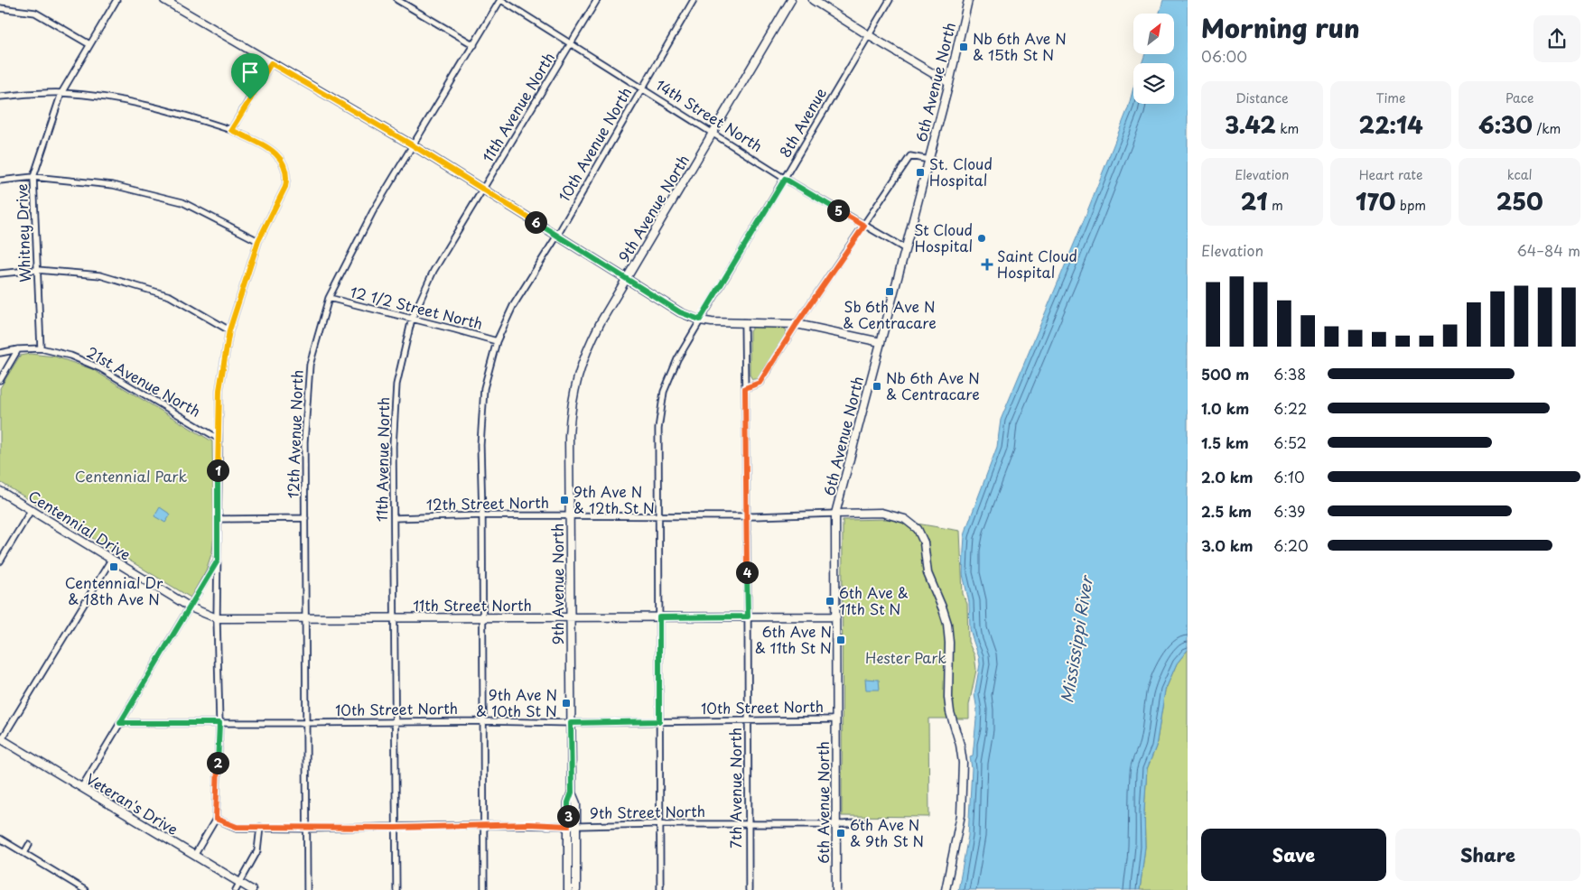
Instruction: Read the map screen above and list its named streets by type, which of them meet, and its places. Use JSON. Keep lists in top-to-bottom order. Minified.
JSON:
{"streets":{"street":["6th Avenue North","11th Avenue North","14th Street North","8th Avenue","10th Avenue North","9th Avenue North","Whitney Drive","12 1/2 Street North","21st Avenue North","12th Avenue North","12th Street North","Centennial Drive","11th Street North","10th Street North","7th Avenue North","Veteran's Drive","9th Street North"]},"crossings":[["6th Avenue North","14th Street North"],["6th Avenue North","12th Street North"],["6th Avenue North","11th Street North"],["6th Avenue North","10th Street North"],["6th Avenue North","9th Street North"],["11th Avenue North","14th Street North"],["11th Avenue North","12 1/2 Street North"],["11th Avenue North","12th Street North"],["11th Avenue North","11th Street North"],["11th Avenue North","10th Street North"],["11th Avenue North","9th Street North"],["14th Street North","8th Avenue"],["14th Street North","10th Avenue North"],["14th Street North","9th Avenue North"],["14th Street North","12th Avenue North"],["8th Avenue","12th Street North"],["8th Avenue","11th Street North"],["8th Avenue","10th Street North"],["8th Avenue","9th Street North"],["10th Avenue North","12 1/2 Street North"],["10th Avenue North","12th Street North"],["10th Avenue North","11th Street North"],["10th Avenue North","10th Street North"],["10th Avenue North","9th Street North"],["9th Avenue North","12th Street North"],["9th Avenue North","11th Street North"],["9th Avenue North","10th Street North"],["9th Avenue North","9th Street North"],["Whitney Drive","21st Avenue North"],["12 1/2 Street North","12th Avenue North"],["12th Avenue North","11th Street North"],["12th Avenue North","10th Street North"],["12th Avenue North","9th Street North"],["12th Street North","7th Avenue North"],["Centennial Drive","11th Street North"],["11th Street North","7th Avenue North"],["10th Street North","7th Avenue North"],["7th Avenue North","9th Street North"]],"water":["Mississippi River"],"parks":["Centennial Park","Hester Park"],"places":{"transit":["Nb 6th Ave N & 15th St N","St. Cloud Hospital","Sb 6th Ave N & Centracare","Nb 6th Ave N & Centracare","9th Ave N & 12th St N","Centennial Dr & 18th Ave N","6th Ave & 11th St N","6th Ave N & 11th St N","9th Ave N & 10th St N","6th Ave N & 9th St N"],"other":["St Cloud Hospital"],"health":["Saint Cloud Hospital"]},"north":"top right","page":{"heading":["Morning run","06:00"],"stats":[["Distance","3.42 km"],["Time","22:14"],["Pace","6:30 /km"],["Elevation","21 m"],["Heart rate","170 bpm"],["kcal","250"]],"pins":["5","6","1","4","2","3"],"chart":["Elevation","64–84 m"],"list":[{"name":"500 m","note":"6:38"},{"name":"1.0 km","note":"6:22"},{"name":"1.5 km","note":"6:52"},{"name":"2.0 km","note":"6:10"},{"name":"2.5 km","note":"6:39"},{"name":"3.0 km","note":"6:20"}],"buttons":["Save","Share"]}}
